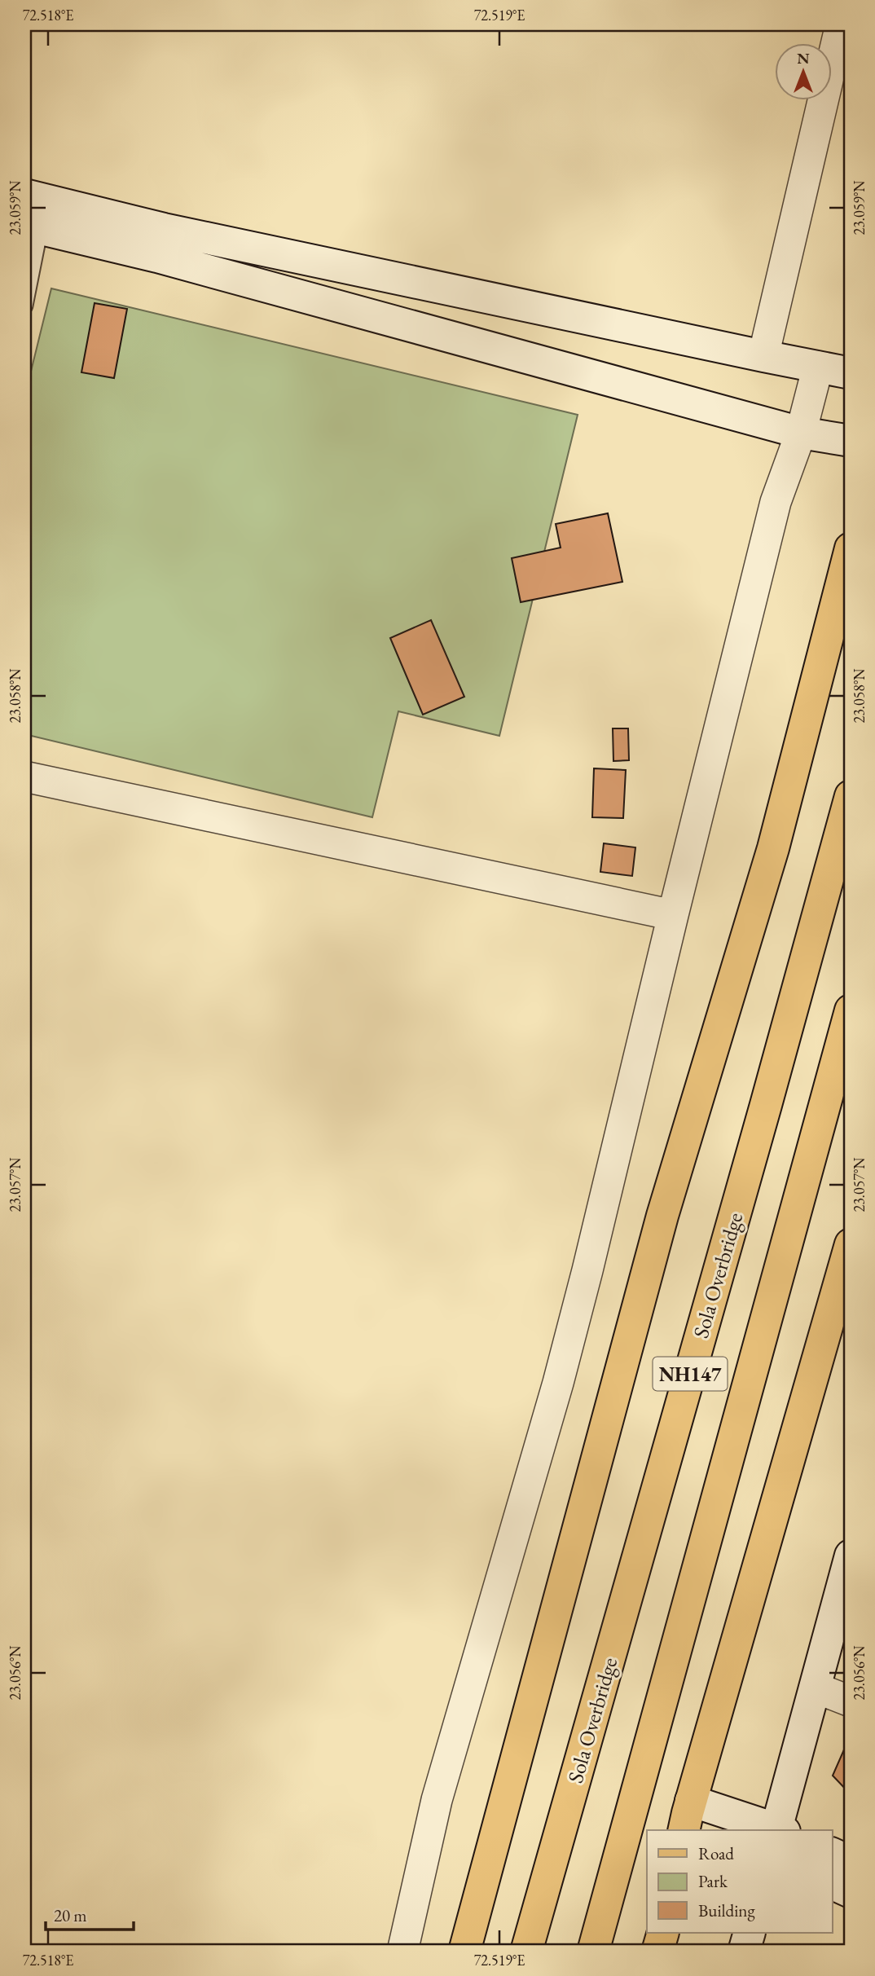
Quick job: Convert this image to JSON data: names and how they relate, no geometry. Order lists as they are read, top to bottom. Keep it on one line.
{"streets":{"main road":["Sola Overbridge","NH147"]},"legend":["Road","Park","Building"],"scale_bar":"20 m","north":"top","coordinates":["72.518°E","72.519°E","23.059°N","23.058°N","23.057°N","23.056°N"]}
